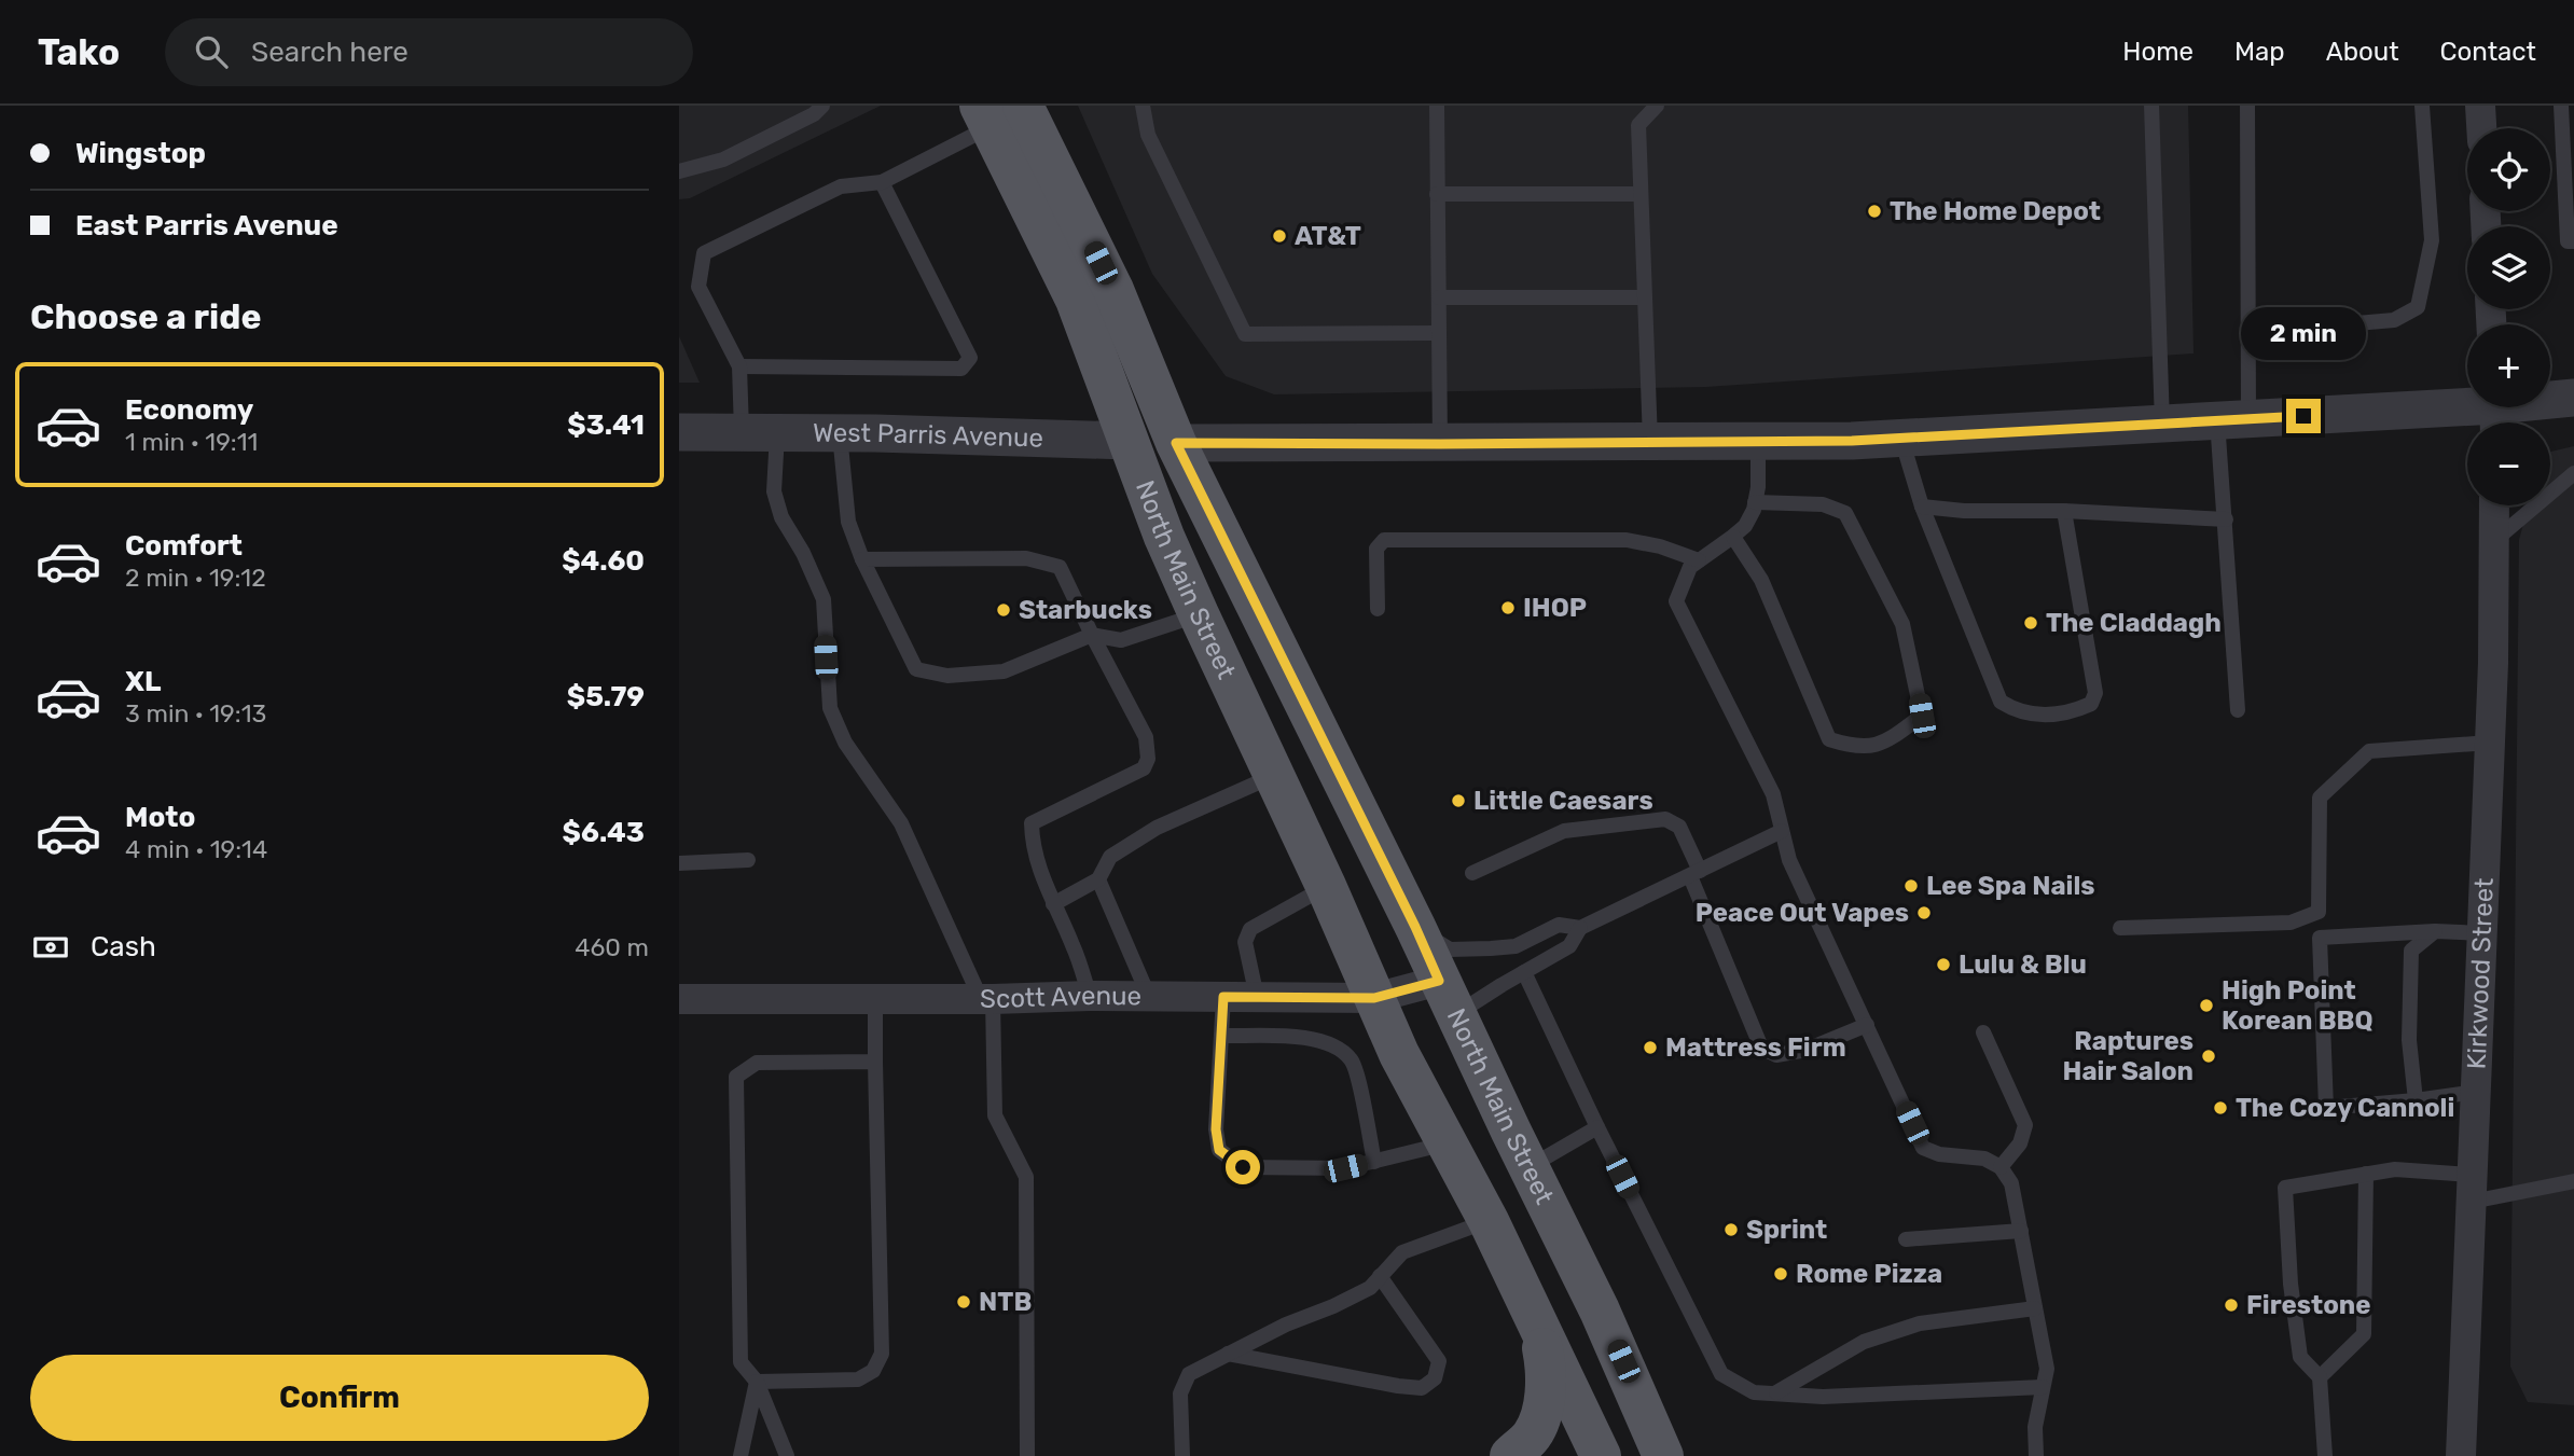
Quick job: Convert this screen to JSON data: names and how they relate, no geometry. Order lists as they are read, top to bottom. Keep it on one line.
{"streets":{"main road":["North Main Street"],"street":["West Parris Avenue","Kirkwood Street","Scott Avenue"]},"crossings":[["West Parris Avenue","North Main Street"],["North Main Street","Scott Avenue"]],"places":["The Home Depot","AT&T","IHOP","Starbucks","The Claddagh","Little Caesars","Lee Spa Nails","Peace Out Vapes","Lulu & Blu","High Point Korean BBQ","Mattress Firm","Raptures Hair Salon","The Cozy Cannoli","Sprint","Rome Pizza","NTB","Firestone"],"page":{"header":"Tako","search":"Search here","nav":["Home","Map","About","Contact"],"banner":["Wingstop","East Parris Avenue"],"map_buttons":["+","−"],"heading":"Choose a ride","bubble":"2 min","list":[{"name":"Economy","note":"1 min · 19:11","value":"$3.41"},{"name":"Comfort","note":"2 min · 19:12","value":"$4.60"},{"name":"XL","note":"3 min · 19:13","value":"$5.79"},{"name":"Moto","note":"4 min · 19:14","value":"$6.43"}],"pay":["Cash","460 m"],"buttons":"Confirm"}}
